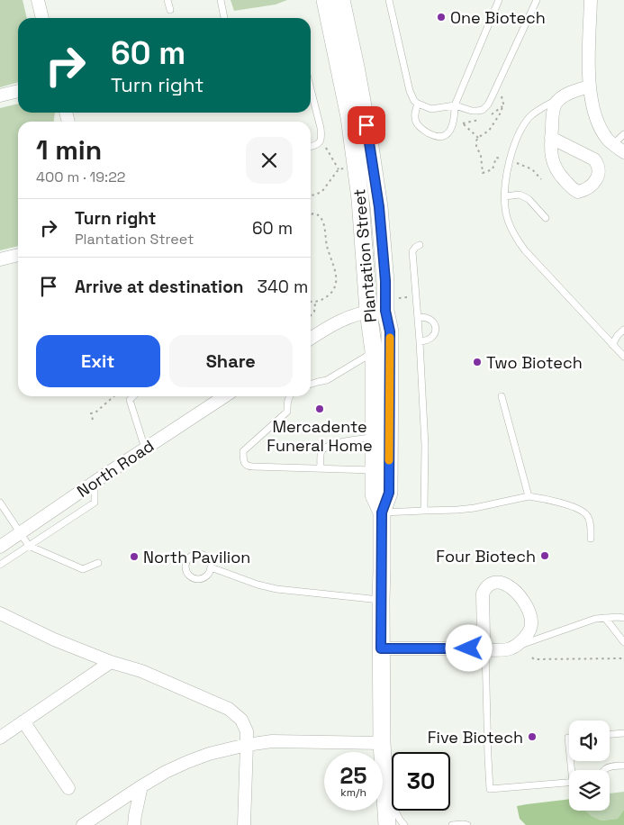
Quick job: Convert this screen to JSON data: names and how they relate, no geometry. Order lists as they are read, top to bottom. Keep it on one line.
{"streets":{"main road":["Plantation Street"],"street":["North Road"]},"places":["One Biotech","Two Biotech","Mercadente Funeral Home","Four Biotech","North Pavilion","Five Biotech"],"page":{"turn":["60 m","Turn right"],"heading":["1 min","400 m · 19:22"],"list":[{"name":"Turn right","note":"Plantation Street","value":"60 m"},{"name":"Arrive at destination","value":"340 m"}],"buttons":["Exit","Share"],"speed":"25 km/h","limit":"30"}}
